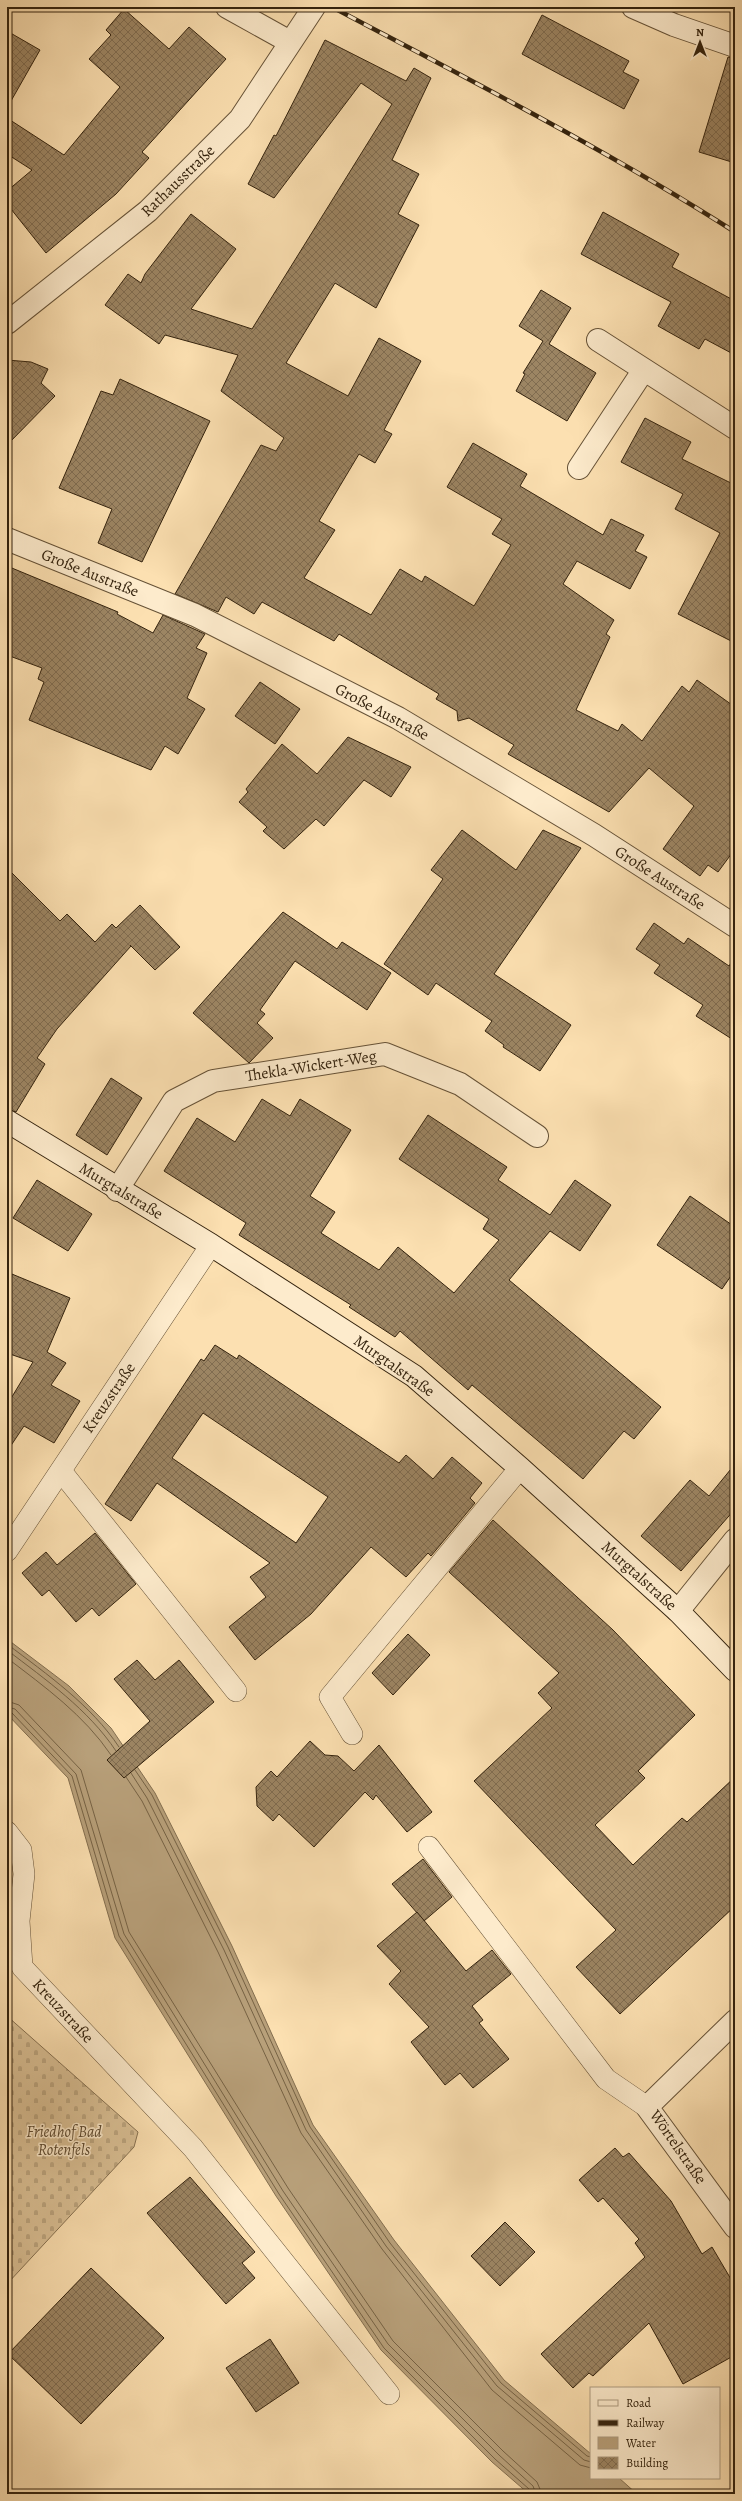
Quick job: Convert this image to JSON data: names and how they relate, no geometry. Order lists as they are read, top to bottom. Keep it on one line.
{"streets":{"street":["Rathausstraße","Große Austraße","Thekla-Wickert-Weg","Murgtalstraße","Wörtelstraße"],"lane":["Kreuzstraße"]},"crossings":[["Thekla-Wickert-Weg","Murgtalstraße"],["Murgtalstraße","Kreuzstraße"]],"parks":["Friedhof Bad Rotenfels"],"legend":["Road","Railway","Water","Building"],"north":"top"}
